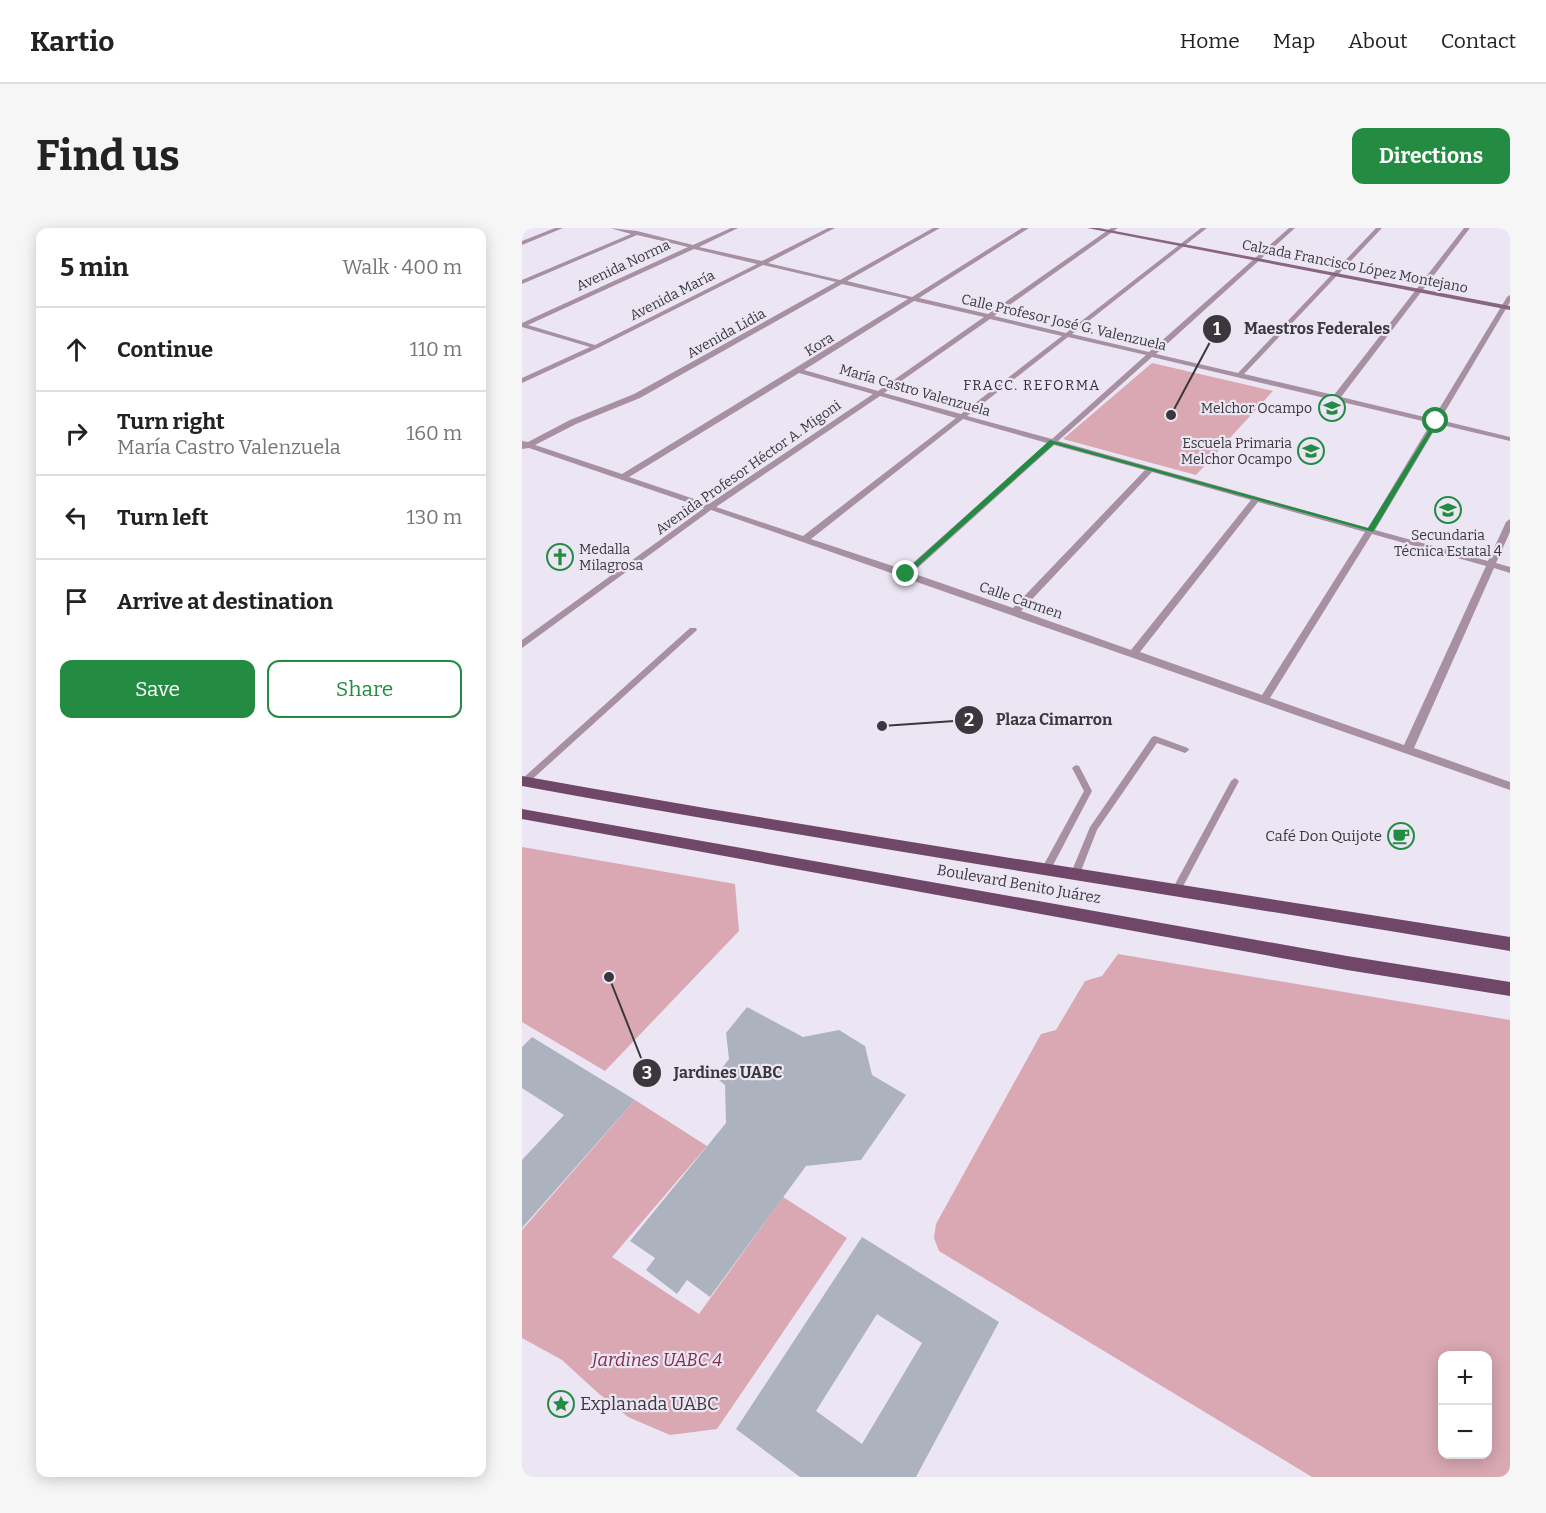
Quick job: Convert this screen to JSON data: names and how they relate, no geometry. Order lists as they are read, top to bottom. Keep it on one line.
{"streets":{"main road":["Calzada Francisco López Montejano","Boulevard Benito Juárez"],"street":["Avenida Norma","Avenida María","Calle Profesor José G. Valenzuela","Avenida Lidia","Kora","María Castro Valenzuela","Avenida Profesor Héctor A. Migoni","Calle Carmen"]},"crossings":[["Avenida Norma","Calle Profesor José G. Valenzuela"],["Calzada Francisco López Montejano","Avenida Profesor Héctor A. Migoni"],["Avenida María","Calle Profesor José G. Valenzuela"],["Calle Profesor José G. Valenzuela","Avenida Lidia"],["Calle Profesor José G. Valenzuela","Kora"],["Calle Profesor José G. Valenzuela","Avenida Profesor Héctor A. Migoni"],["Avenida Lidia","Calle Carmen"],["Kora","María Castro Valenzuela"],["Kora","Calle Carmen"],["María Castro Valenzuela","Avenida Profesor Héctor A. Migoni"],["Avenida Profesor Héctor A. Migoni","Calle Carmen"]],"districts":["FRACC. REFORMA"],"parks":["Jardines UABC 4"],"places":{"school or university":["Melchor Ocampo","Escuela Primaria Melchor Ocampo","Secundaria Técnica Estatal 4"],"other":["Maestros Federales","Plaza Cimarron","Jardines UABC"],"church":["Medalla Milagrosa"],"cafe":["Café Don Quijote"],"place":["Explanada UABC"]},"page":{"header":"Kartio","nav":["Home","Map","About","Contact"],"buttons":["Directions",["Save","Share"]],"title":"Find us","heading":["5 min","Walk · 400 m"],"list":[["Continue","110 m"],["Turn right","María Castro Valenzuela","160 m"],["Turn left","130 m"],"Arrive at destination"],"map_buttons":["+","−"]}}
